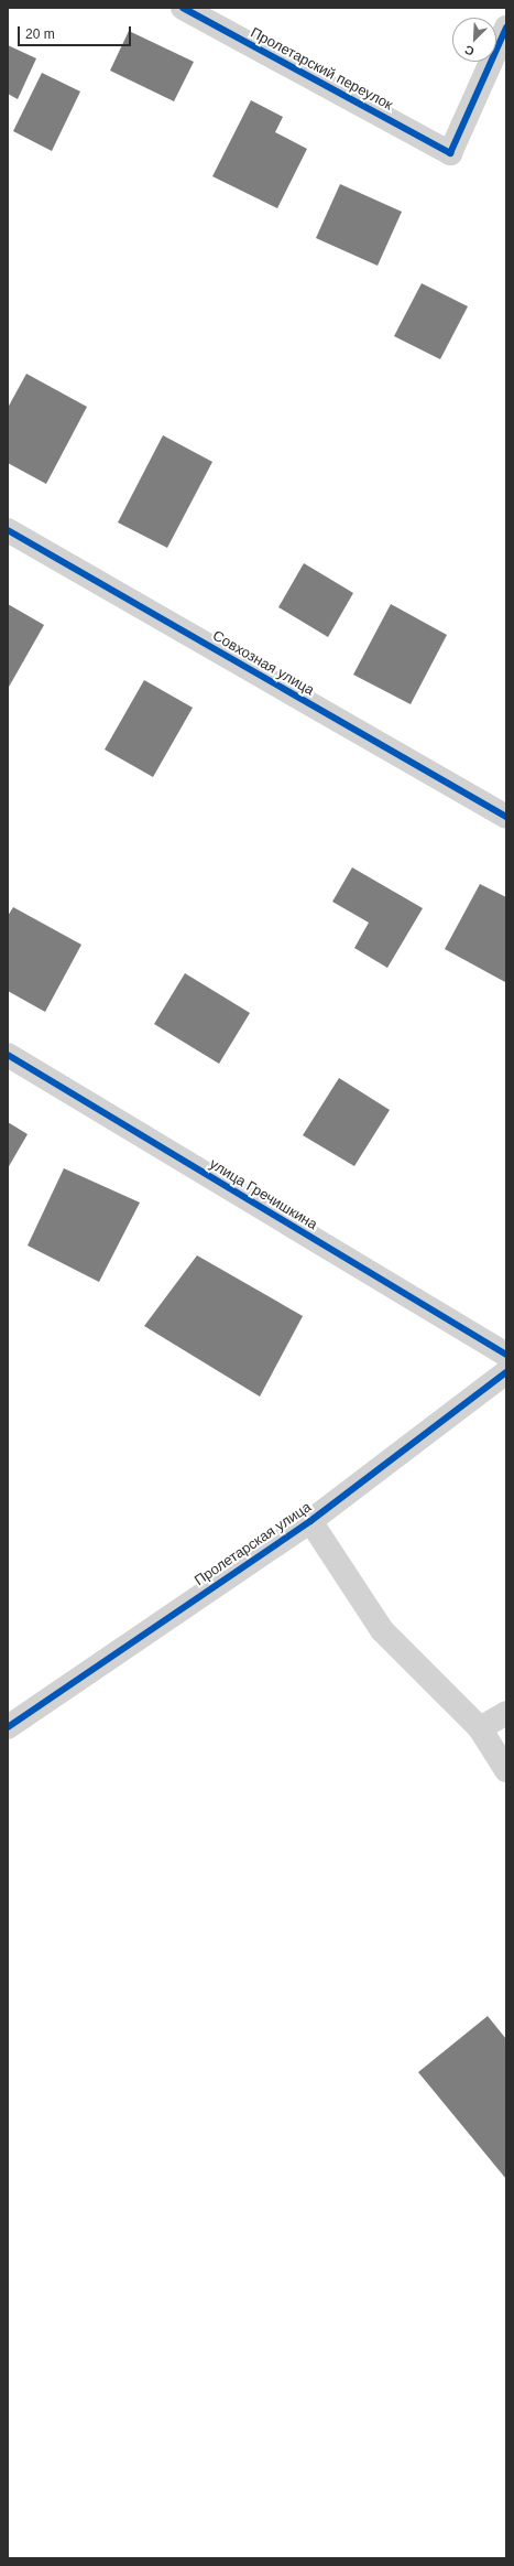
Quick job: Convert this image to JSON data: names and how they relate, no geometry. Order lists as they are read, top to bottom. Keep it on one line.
{"streets":{"street":["Пролетарский переулок","Совхозная улица","улица Гречишкина","Пролетарская улица"]},"scale_bar":"20 m","north":"bottom left"}
